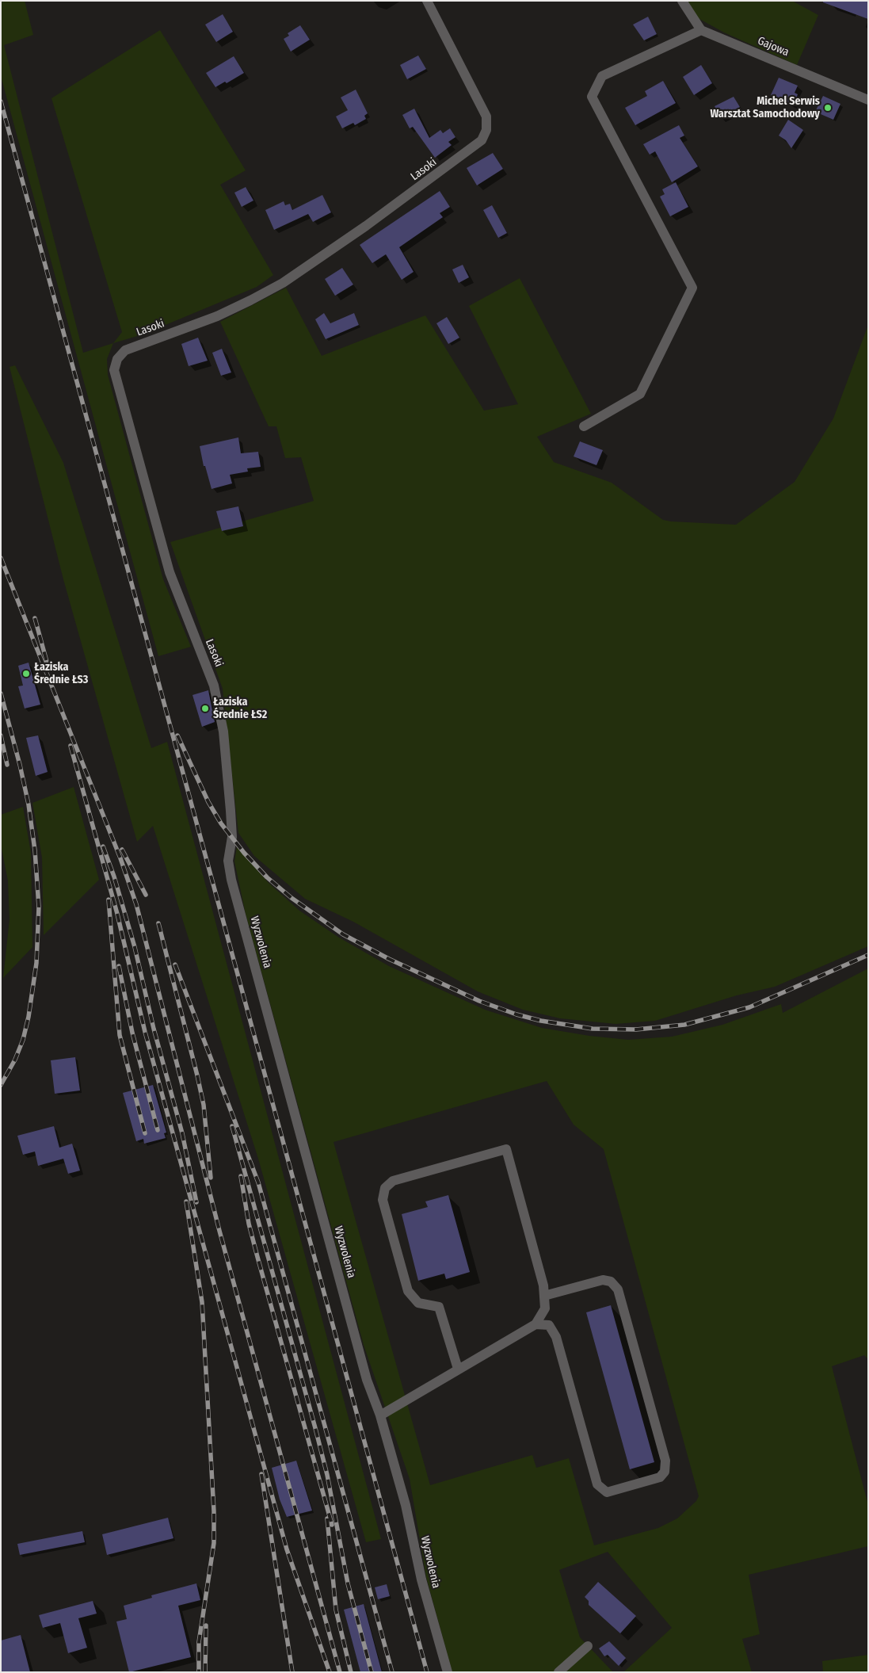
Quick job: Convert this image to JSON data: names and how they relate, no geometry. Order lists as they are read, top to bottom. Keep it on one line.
{"streets":{"street":["Gajowa","Lasoki","Wyzwolenia"]},"crossings":[["Lasoki","Wyzwolenia"]],"places":["Michel Serwis Warsztat Samochodowy","Łaziska Średnie ŁS3","Łaziska Średnie ŁS2"]}
